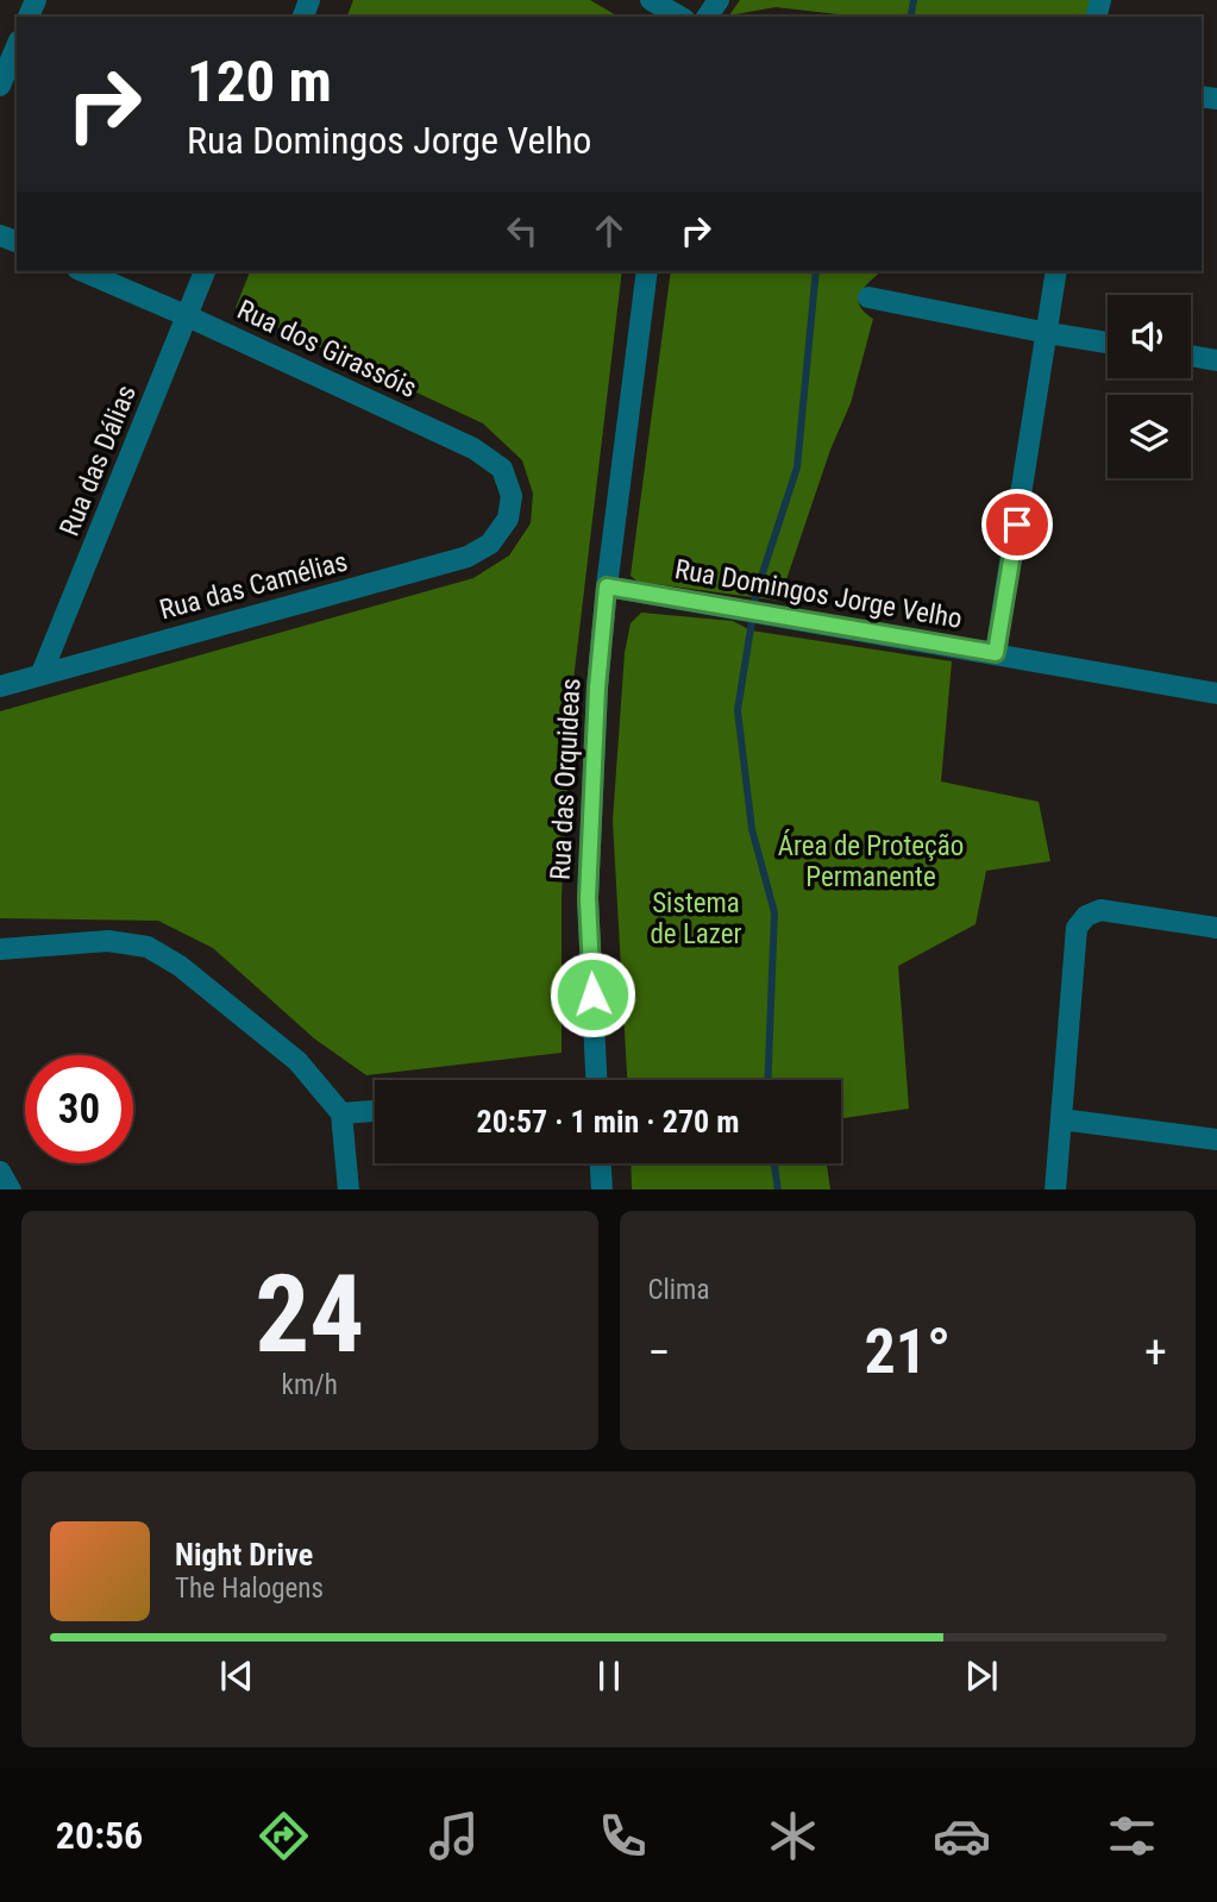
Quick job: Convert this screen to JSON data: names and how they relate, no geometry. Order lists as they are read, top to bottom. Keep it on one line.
{"streets":{"street":["Rua dos Girassóis","Rua das Dálias","Rua das Camélias","Rua Domingos Jorge Velho","Rua das Orquideas"]},"crossings":[["Rua dos Girassóis","Rua das Dálias"],["Rua dos Girassóis","Rua das Camélias"],["Rua das Dálias","Rua das Camélias"],["Rua Domingos Jorge Velho","Rua das Orquideas"]],"parks":["Área de Proteção Permanente","Sistema de Lazer"],"page":{"turn":["120 m","Rua Domingos Jorge Velho"],"limit":"30","trip":"20:57 · 1 min · 270 m","tile":[["24","km/h"],"Clima"],"heat":["−","21°","+"],"song":["Night Drive","The Halogens"],"tabs":"20:56"}}
